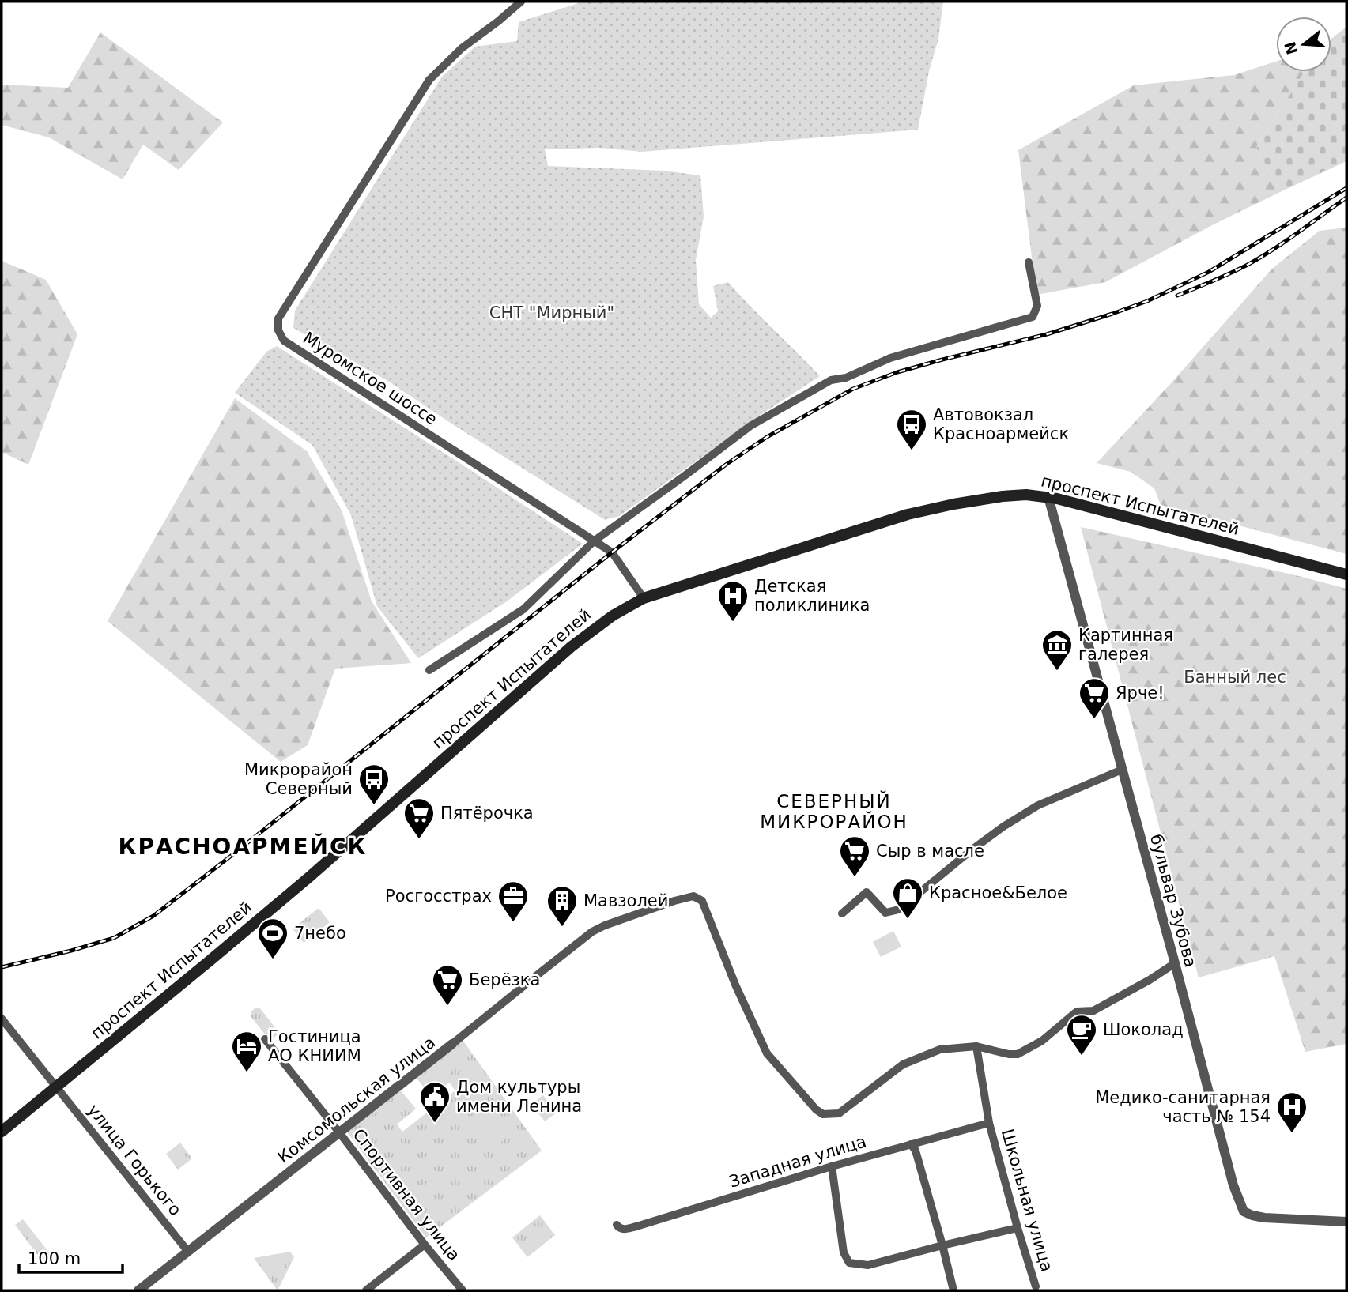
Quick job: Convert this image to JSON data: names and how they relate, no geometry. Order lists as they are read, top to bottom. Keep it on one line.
{"streets":{"main road":["проспект Испытателей"],"street":["Муромское шоссе","бульвар Зубова","Комсомольская улица","улица Горького","Западная улица","Спортивная улица","Школьная улица"]},"crossings":[["Муромское шоссе","проспект Испытателей"],["проспект Испытателей","бульвар Зубова"],["проспект Испытателей","улица Горького"],["Комсомольская улица","улица Горького"],["Комсомольская улица","Спортивная улица"],["Комсомольская улица","Школьная улица"],["Западная улица","Школьная улица"]],"districts":["СЕВЕРНЫЙ МИКРОРАЙОН","КРАСНОАРМЕЙСК"],"parks":["СНТ \"Мирный\"","Банный лес"],"places":{"bus stop":["Автовокзал Красноармейск","Микрорайон Северный"],"hospital":["Детская поликлиника","Медико-санитарная часть № 154"],"museum":["Картинная галерея"],"supermarket":["Ярче!","Пятёрочка","Сыр в масле","Берёзка"],"shop":["Красное&Белое"],"office":["Росгосстрах"],"building":["Мавзолей"],"sports":["7небо"],"cafe":["Шоколад"],"hotel":["Гостиница АО КНИИМ"],"public building":["Дом культуры имени Ленина"]},"scale_bar":"100 m","north":"left"}
